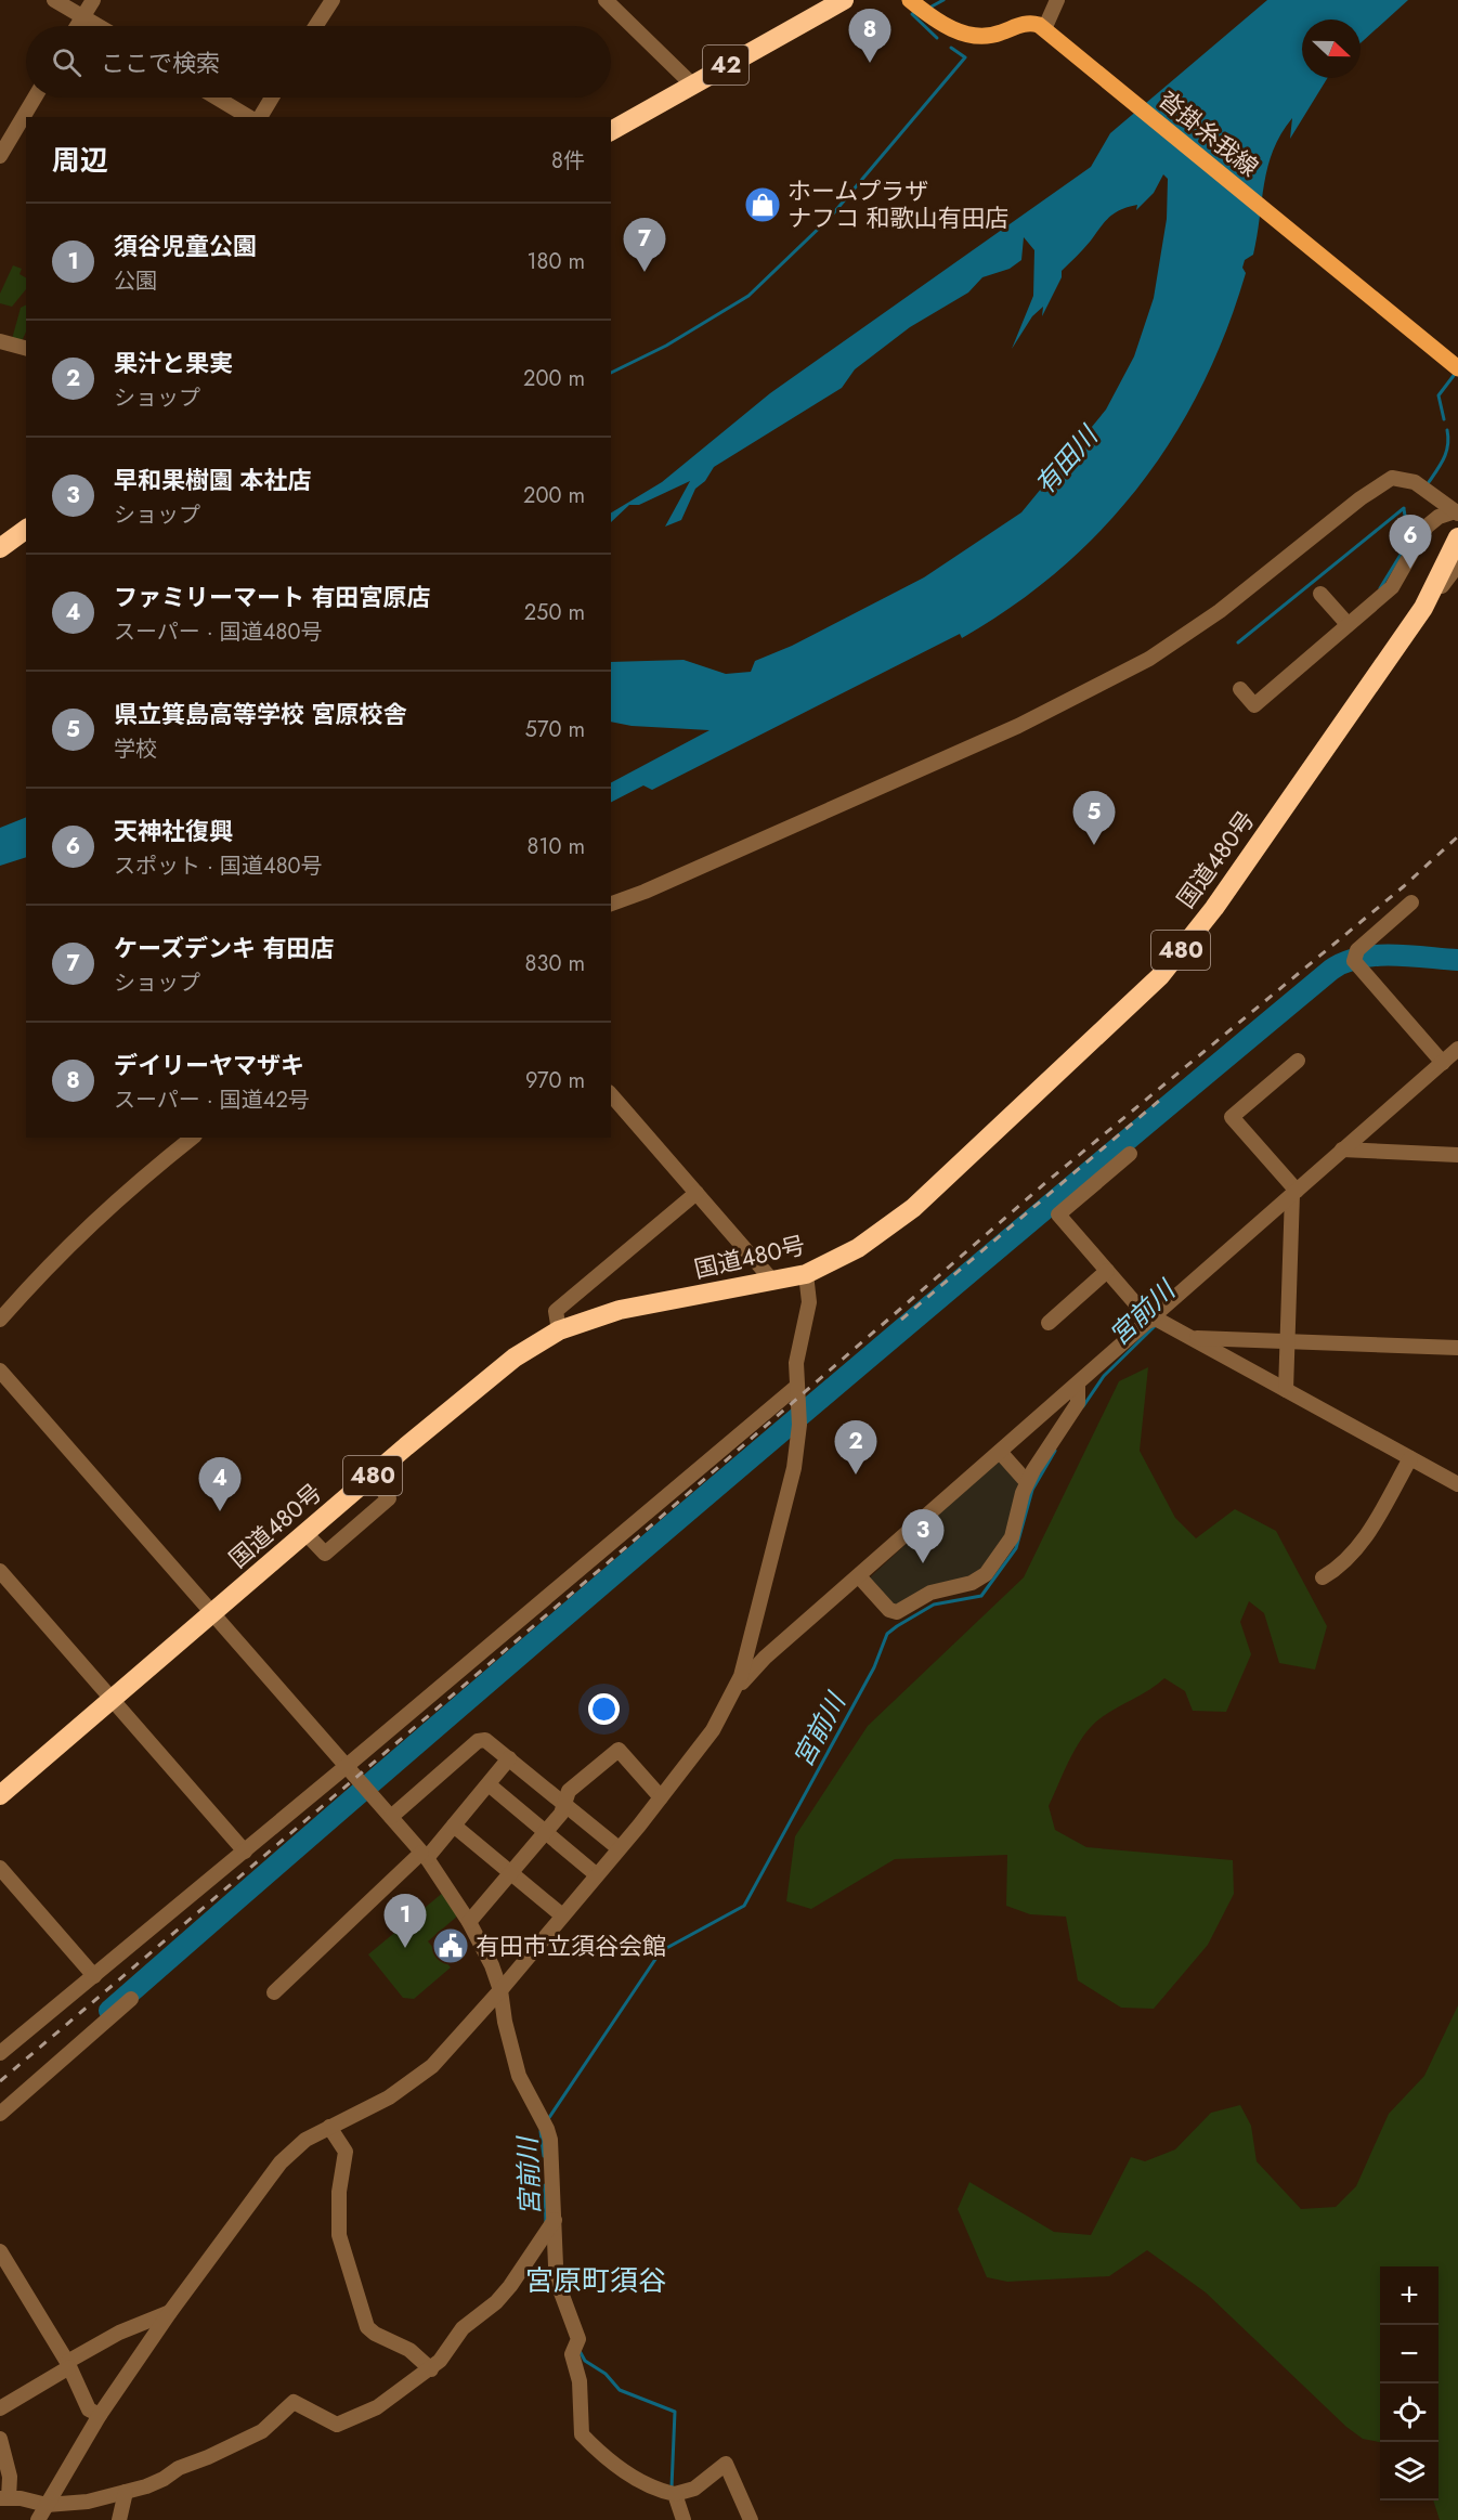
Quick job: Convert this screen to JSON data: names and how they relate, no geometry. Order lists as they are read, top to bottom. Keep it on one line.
{"streets":{"highway":["42","国道480号","480"],"main road":["沓掛糸我線"]},"districts":["宮原町須谷"],"water":["有田川","宮前川"],"places":{"shop":["ホームプラザ ナフコ 和歌山有田店"],"public building":["有田市立須谷会館"]},"north":"right","page":{"pins":["8","7","6","5","2","4","3","1"],"search":"ここで検索","heading":["周辺","8件"],"list":[{"mark":"1","name":"須谷児童公園","note":"公園","value":"180 m"},{"mark":"2","name":"果汁と果実","note":"ショップ","value":"200 m"},{"mark":"3","name":"早和果樹園 本社店","note":"ショップ","value":"200 m"},{"mark":"4","name":"ファミリーマート 有田宮原店","note":"スーパー · 国道480号","value":"250 m"},{"mark":"5","name":"県立箕島高等学校 宮原校舎","note":"学校","value":"570 m"},{"mark":"6","name":"天神社復興","note":"スポット · 国道480号","value":"810 m"},{"mark":"7","name":"ケーズデンキ 有田店","note":"ショップ","value":"830 m"},{"mark":"8","name":"デイリーヤマザキ","note":"スーパー · 国道42号","value":"970 m"}],"map_buttons":["+","−"]}}
